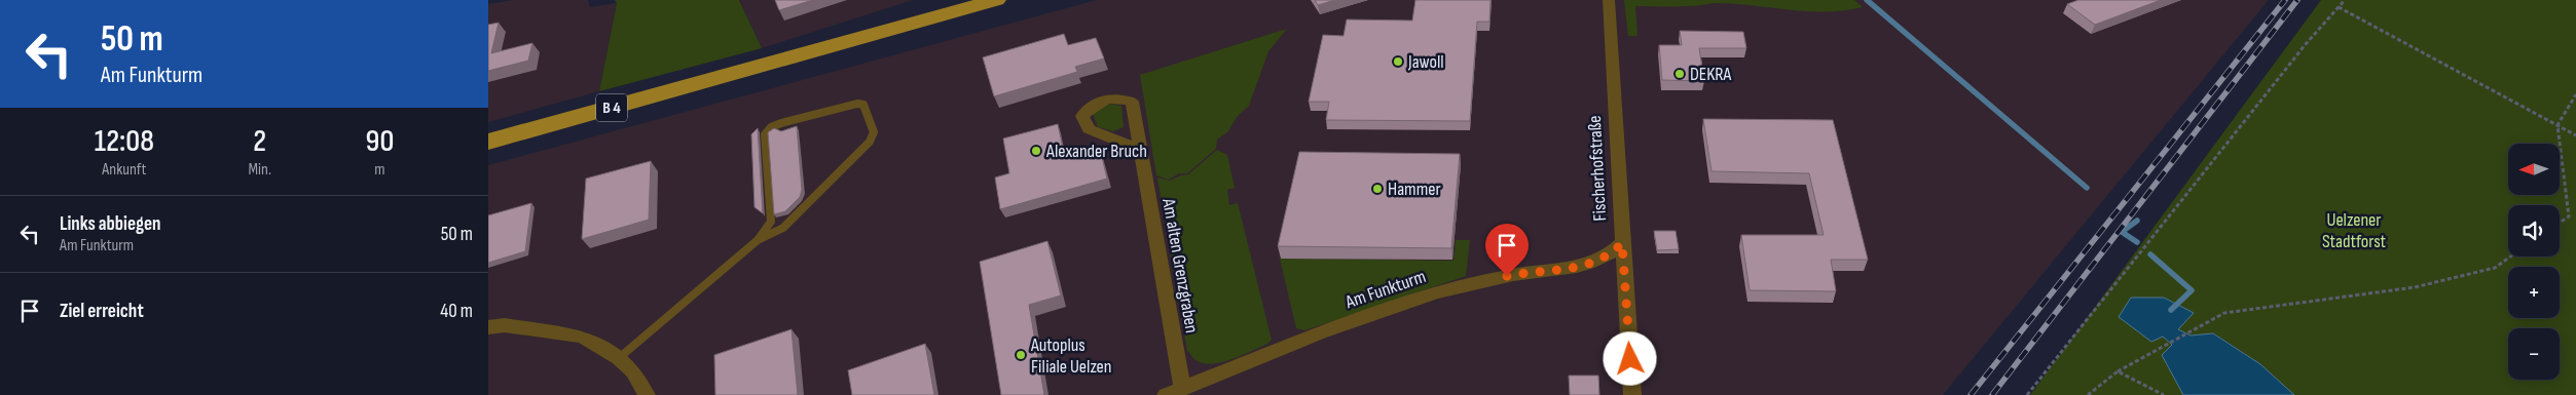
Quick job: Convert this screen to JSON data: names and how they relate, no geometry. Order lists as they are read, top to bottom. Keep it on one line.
{"streets":{"main road":["B 4"],"street":["Fischerhofstraße","Am alten Grenzgraben","Am Funkturm"]},"crossings":[["Fischerhofstraße","Am Funkturm"],["Am alten Grenzgraben","Am Funkturm"]],"parks":["Uelzener Stadtforst"],"places":["Jawoll","DEKRA","Alexander Bruch","Hammer","Autoplus Filiale Uelzen"],"north":"left","page":{"turn":["50 m","Am Funkturm"],"eta":["12:08","Ankunft","2","Min.","90","m"],"map_buttons":["+","−"],"list":[{"name":"Links abbiegen","note":"Am Funkturm","value":"50 m"},{"name":"Ziel erreicht","value":"40 m"}]}}
